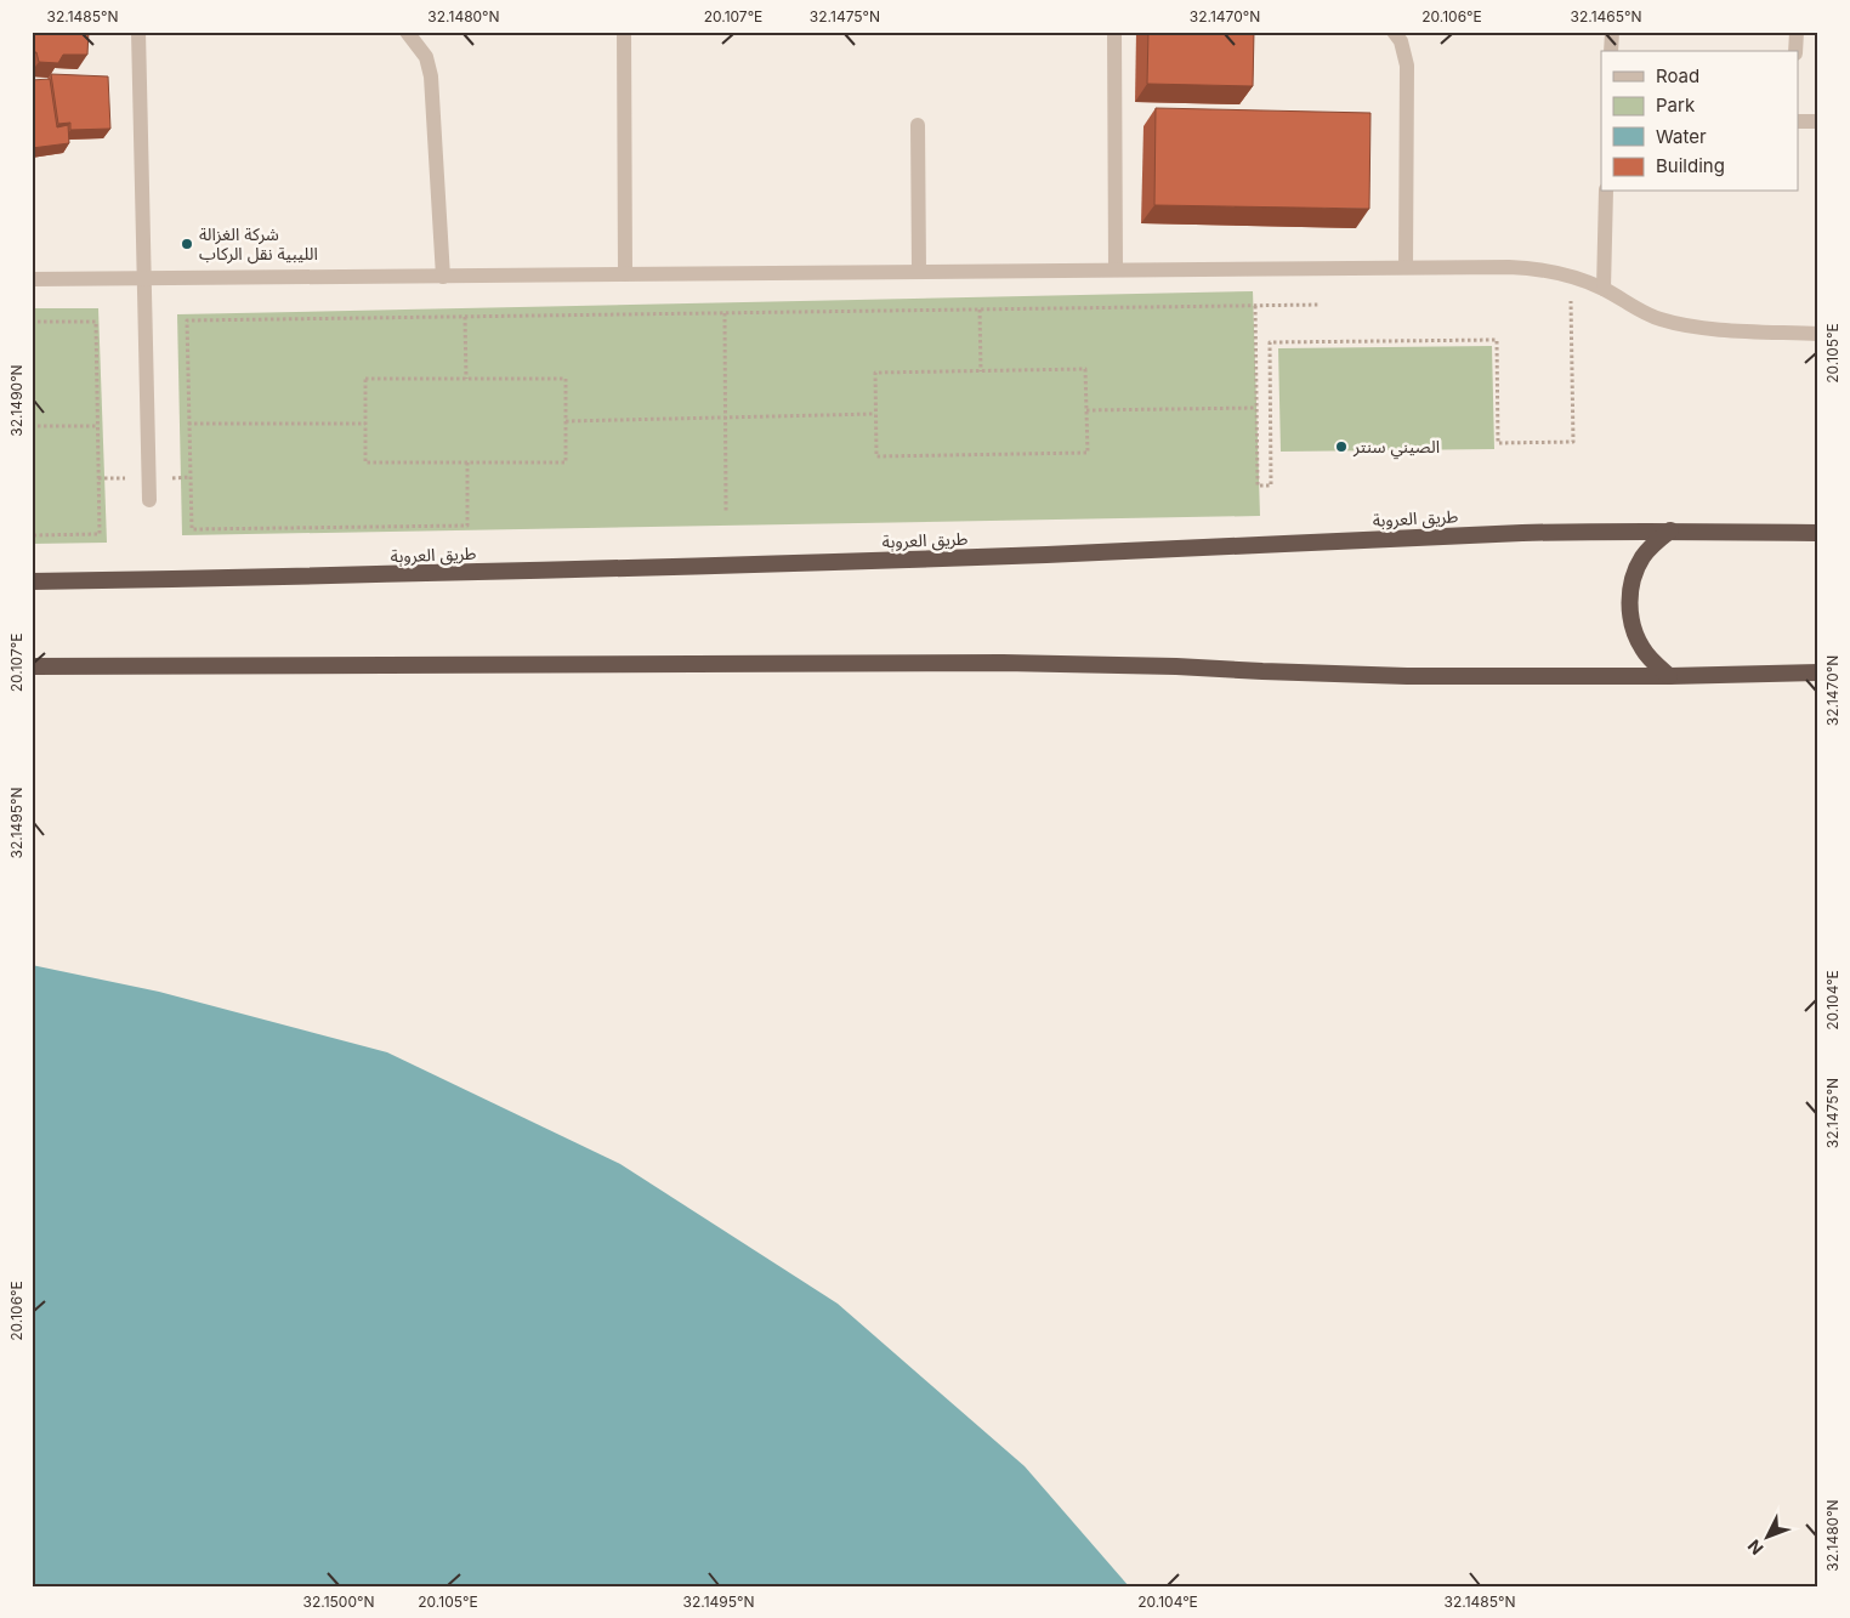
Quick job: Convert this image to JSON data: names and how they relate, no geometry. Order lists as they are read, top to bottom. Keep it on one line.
{"streets":{"highway":["طريق العروبة"]},"places":["شركة الغزالة الليبية نقل الركاب","الصيني سنتر"],"legend":["Road","Park","Water","Building"],"north":"bottom left","coordinates":["32.1485°N","32.1480°N","20.107°E","32.1475°N","32.1470°N","20.106°E","32.1465°N","20.105°E","32.1490°N","32.1495°N","20.104°E","32.1500°N"]}
